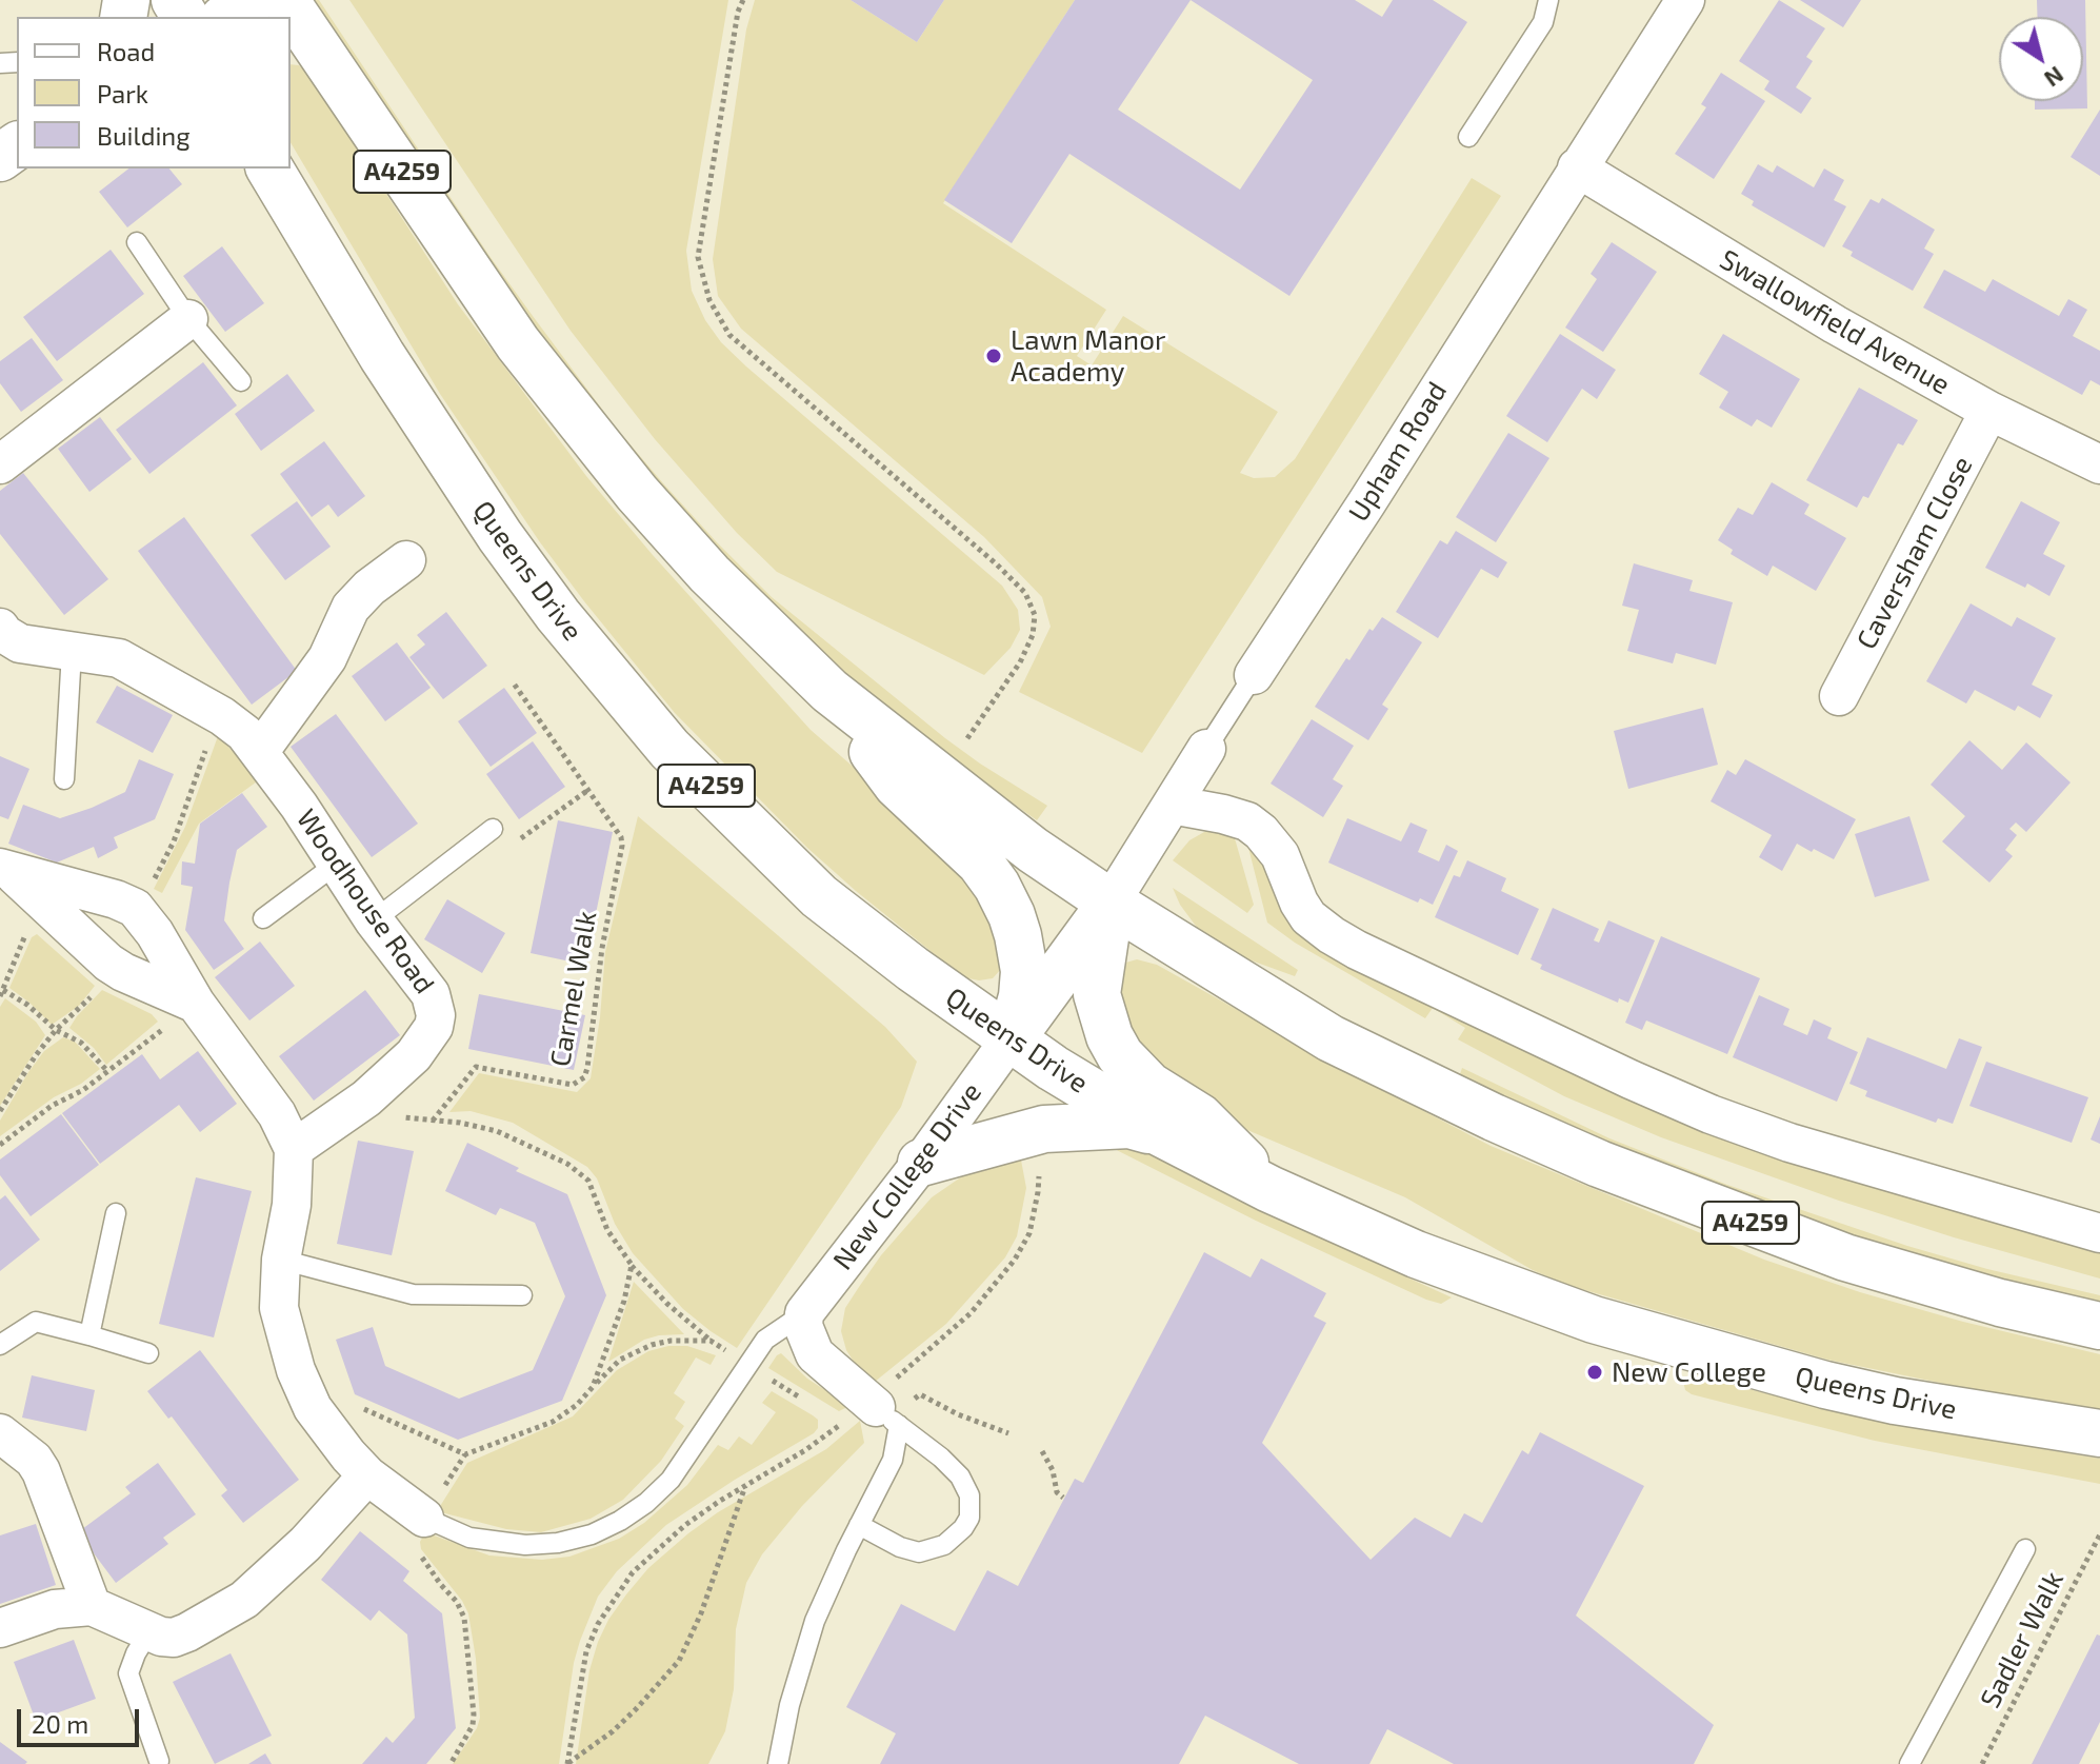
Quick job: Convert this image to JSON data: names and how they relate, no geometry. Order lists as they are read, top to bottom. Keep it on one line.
{"streets":{"main road":["A4259","Queens Drive"],"street":["Swallowfield Avenue","Upham Road","Caversham Close","Woodhouse Road","New College Drive"],"path":["Carmel Walk","Sadler Walk"]},"crossings":[["A4259","Upham Road"],["Swallowfield Avenue","Upham Road"],["Swallowfield Avenue","Caversham Close"],["Queens Drive","New College Drive"],["Woodhouse Road","New College Drive"]],"places":["Lawn Manor Academy","New College"],"legend":["Road","Park","Building"],"scale_bar":"20 m","north":"bottom right"}
